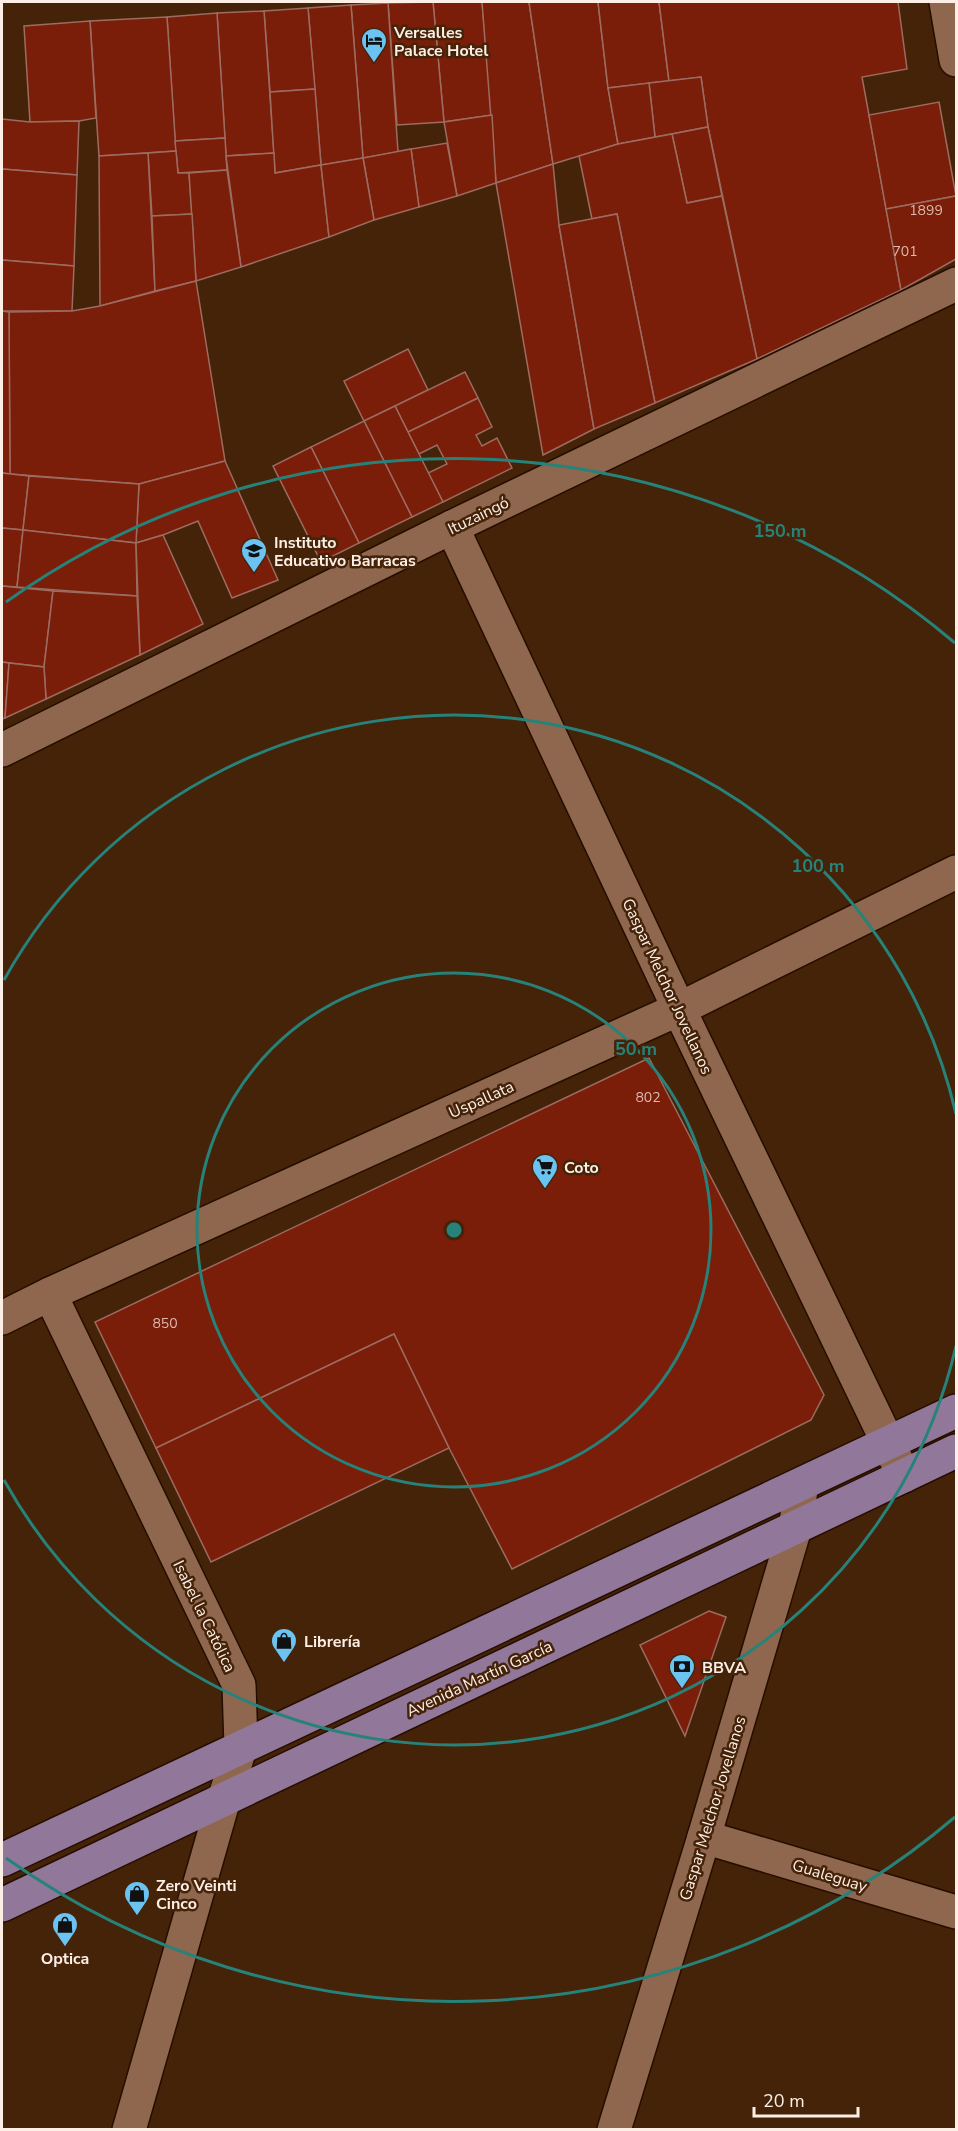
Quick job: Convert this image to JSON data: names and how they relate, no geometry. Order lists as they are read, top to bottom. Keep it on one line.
{"streets":{"main road":["Avenida Martín García"],"street":["Ituzaingó","Gaspar Melchor Jovellanos","Uspallata","Isabel la Católica","Gualeguay"]},"crossings":[["Ituzaingó","Gaspar Melchor Jovellanos"],["Gaspar Melchor Jovellanos","Uspallata"],["Gaspar Melchor Jovellanos","Avenida Martín García"],["Gaspar Melchor Jovellanos","Gualeguay"],["Uspallata","Isabel la Católica"],["Isabel la Católica","Avenida Martín García"]],"places":{"hotel":["Versalles Palace Hotel"],"school or university":["Instituto Educativo Barracas"],"supermarket":["Coto"],"shop":["Librería","Zero Veinti Cinco","Optica"],"bank":["BBVA"]},"house_numbers":["1899","701","802","850"],"scale_bar":"20 m","rings":["150 m","100 m","50 m"]}
